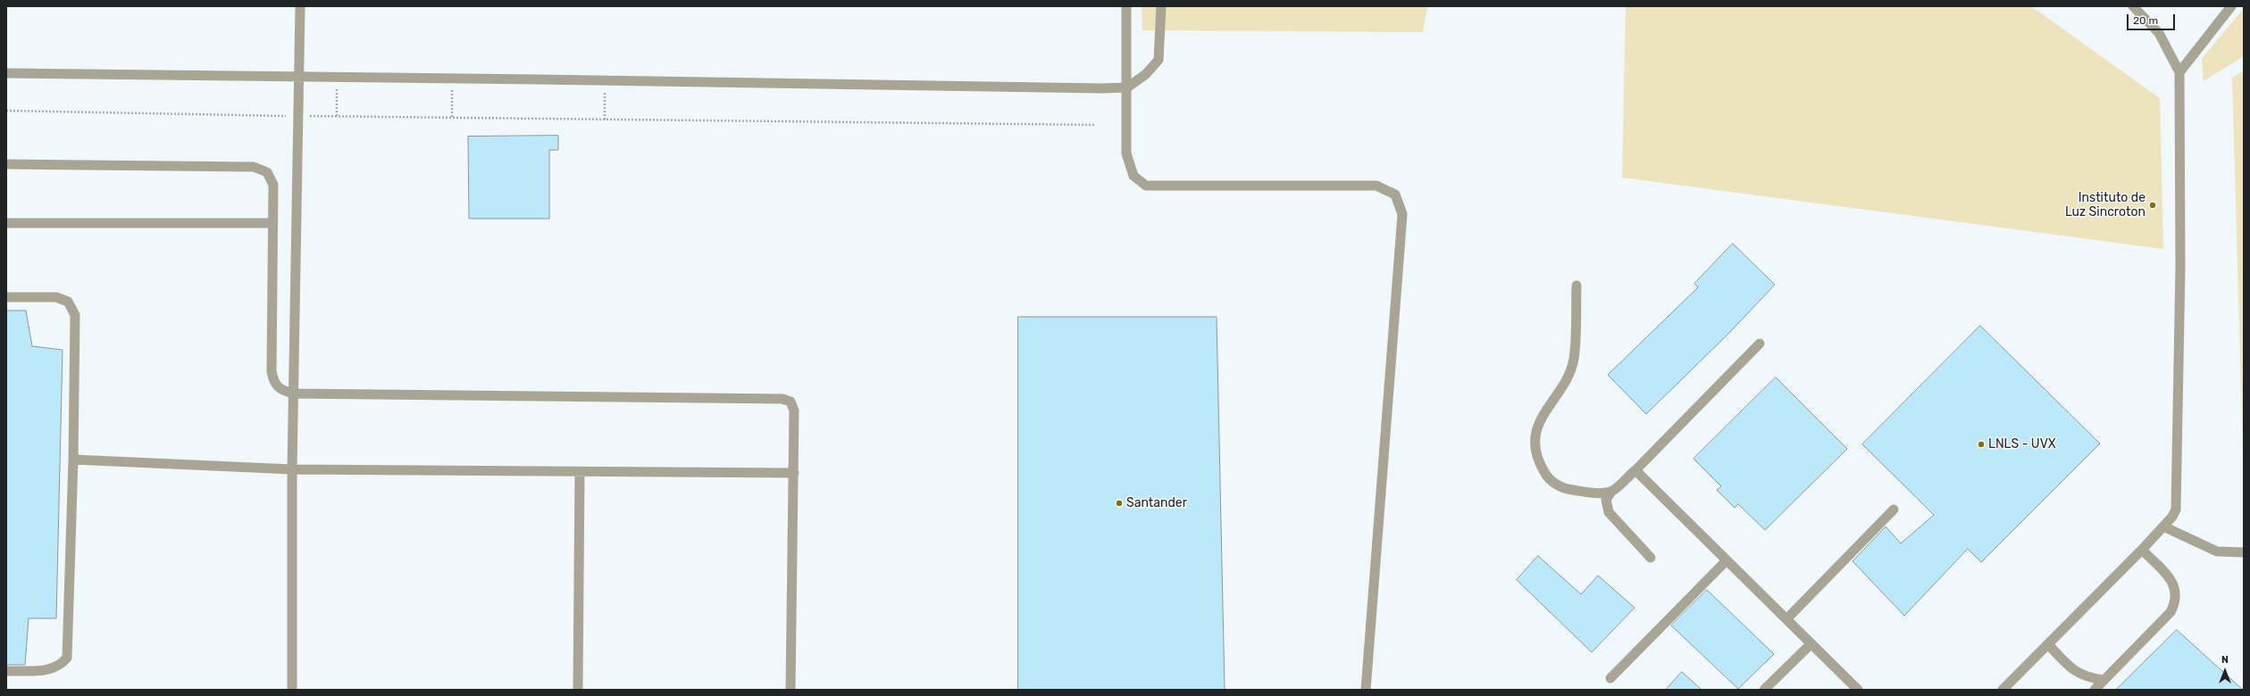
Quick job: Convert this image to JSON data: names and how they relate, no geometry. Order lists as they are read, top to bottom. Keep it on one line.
{"places":["Instituto de Luz Sincroton","LNLS - UVX","Santander"],"scale_bar":"20 m","north":"top"}
